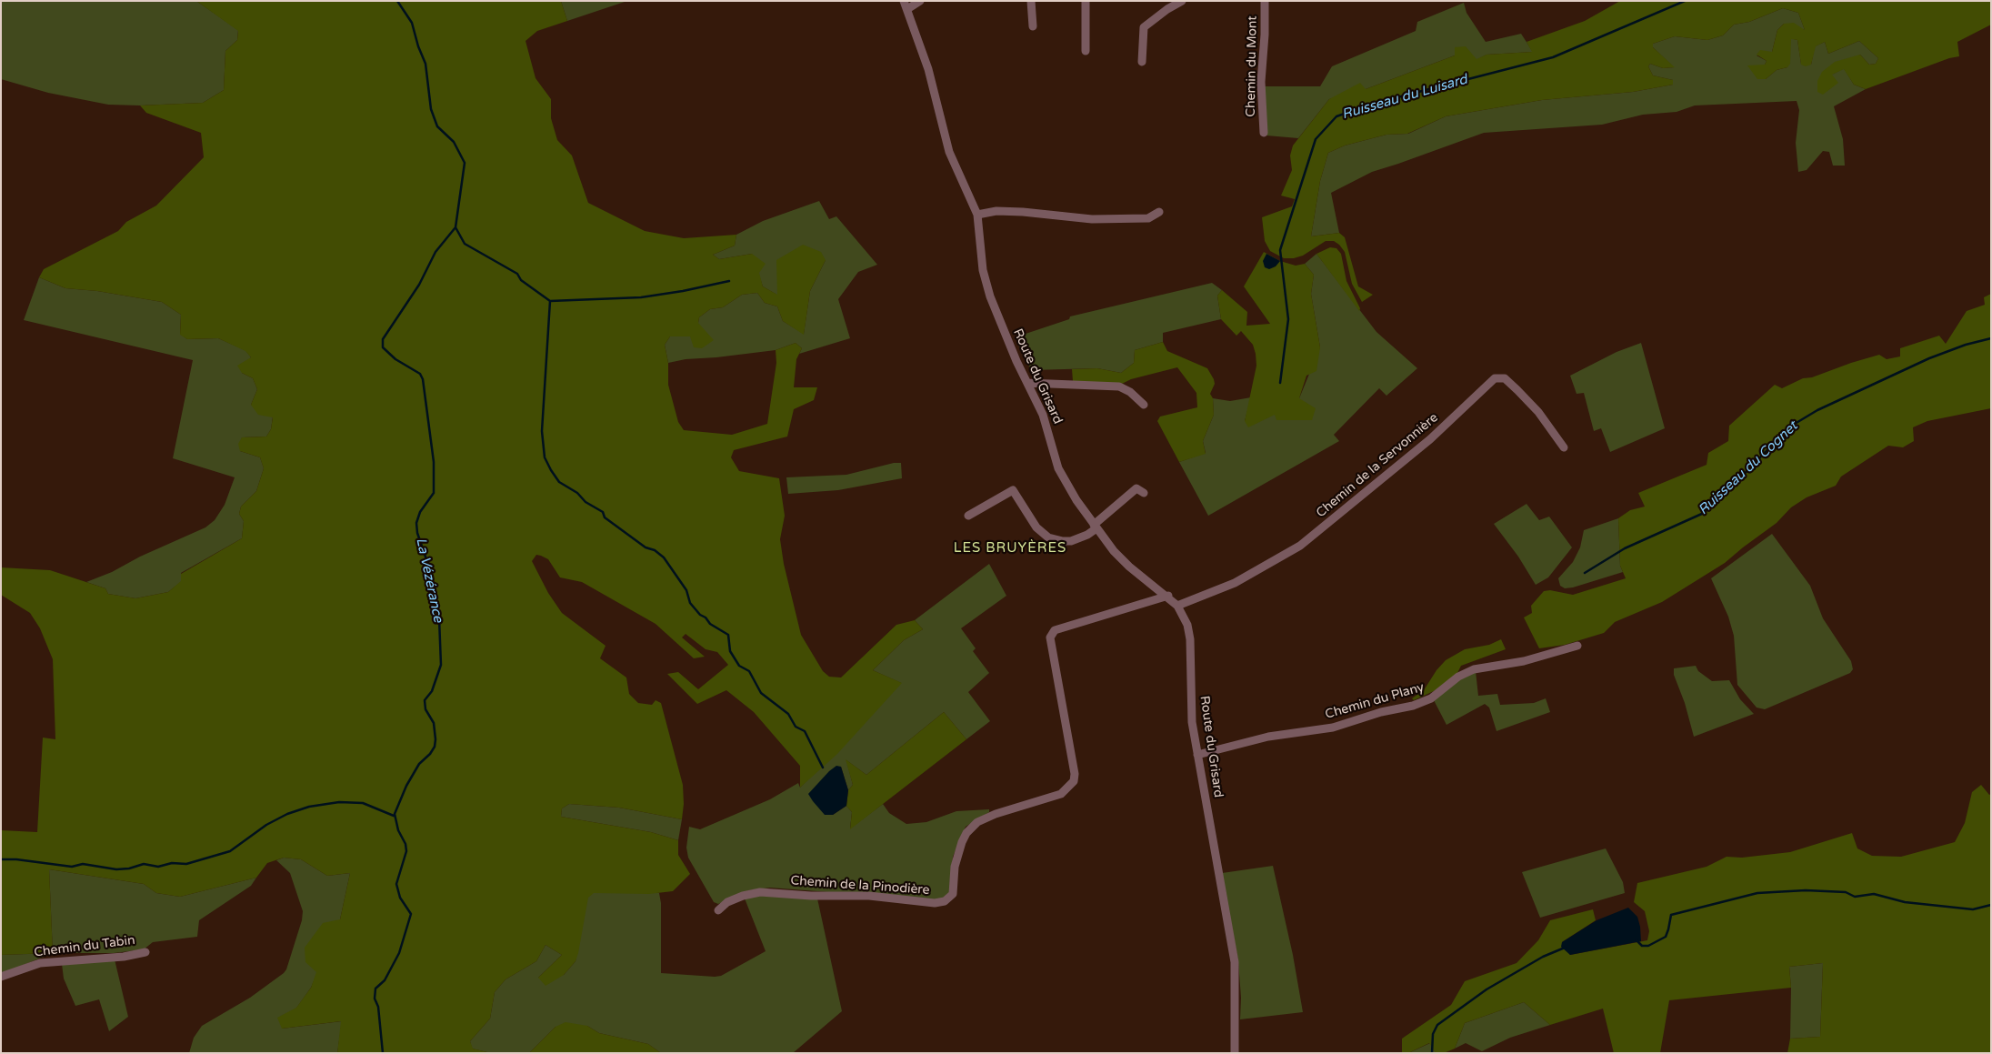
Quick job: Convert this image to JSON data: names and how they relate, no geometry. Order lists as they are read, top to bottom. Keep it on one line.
{"streets":{"street":["Chemin du Mont","Route du Grisard","Chemin de la Servonnière","Chemin du Plany","Chemin de la Pinodière","Chemin du Tabin"]},"crossings":[["Route du Grisard","Chemin de la Servonnière"],["Route du Grisard","Chemin du Plany"],["Route du Grisard","Chemin de la Pinodière"]],"districts":["LES BRUYÈRES"],"water":["Ruisseau du Luisard","Ruisseau du Cognet","La Vézérance"]}
